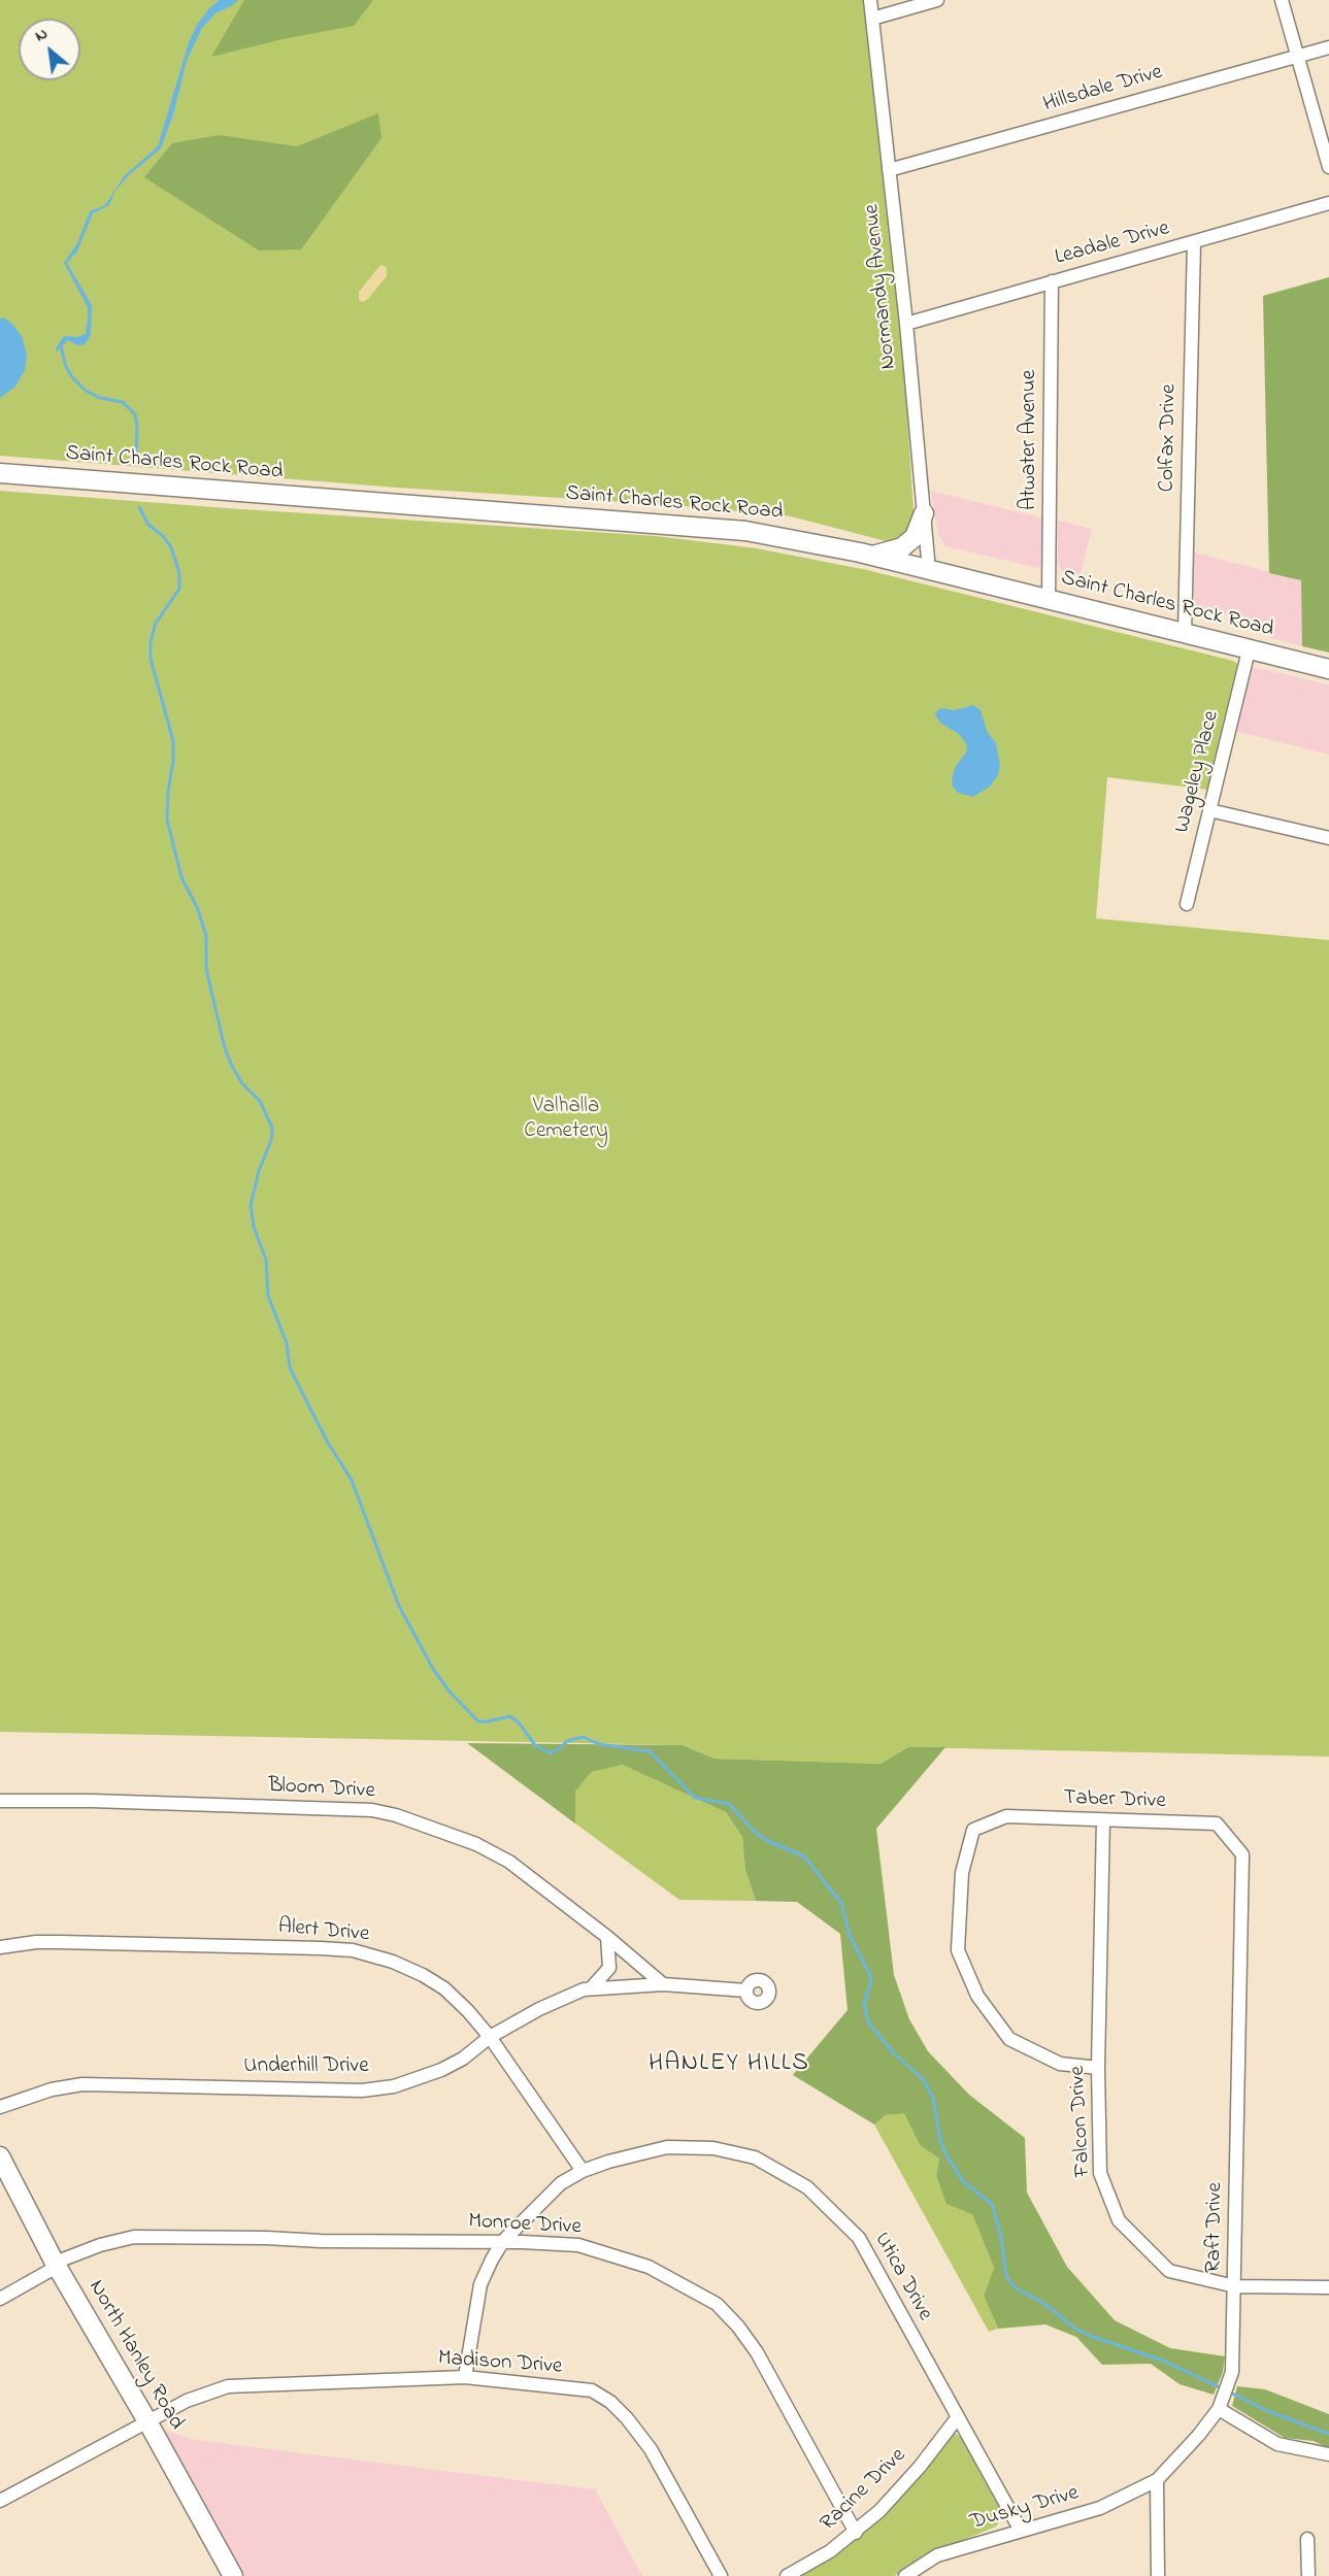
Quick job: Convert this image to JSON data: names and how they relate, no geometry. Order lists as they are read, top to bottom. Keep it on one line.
{"streets":{"main road":["Saint Charles Rock Road","North Hanley Road"],"street":["Hillsdale Drive","Leadale Drive","Normandy Avenue","Colfax Drive","Atwater Avenue","Wageley Place","Bloom Drive","Taber Drive","Alert Drive","Underhill Drive","Falcon Drive","Monroe Drive","Raft Drive","Utica Drive","Madison Drive","Racine Drive","Dusky Drive"]},"crossings":[["Hillsdale Drive","Normandy Avenue"],["Leadale Drive","Normandy Avenue"],["Leadale Drive","Colfax Drive"],["Leadale Drive","Atwater Avenue"],["Normandy Avenue","Saint Charles Rock Road"],["Colfax Drive","Saint Charles Rock Road"],["Atwater Avenue","Saint Charles Rock Road"],["Saint Charles Rock Road","Wageley Place"],["Bloom Drive","Underhill Drive"],["Taber Drive","Falcon Drive"],["Taber Drive","Raft Drive"],["Alert Drive","Underhill Drive"],["Alert Drive","Utica Drive"],["Falcon Drive","Raft Drive"],["Monroe Drive","Utica Drive"],["Monroe Drive","North Hanley Road"],["Monroe Drive","Racine Drive"],["Raft Drive","Dusky Drive"],["Utica Drive","Madison Drive"],["Utica Drive","Racine Drive"],["Utica Drive","Dusky Drive"],["North Hanley Road","Madison Drive"]],"districts":["HANLEY HILLS"],"parks":["Valhalla Cemetery"],"north":"top left"}
